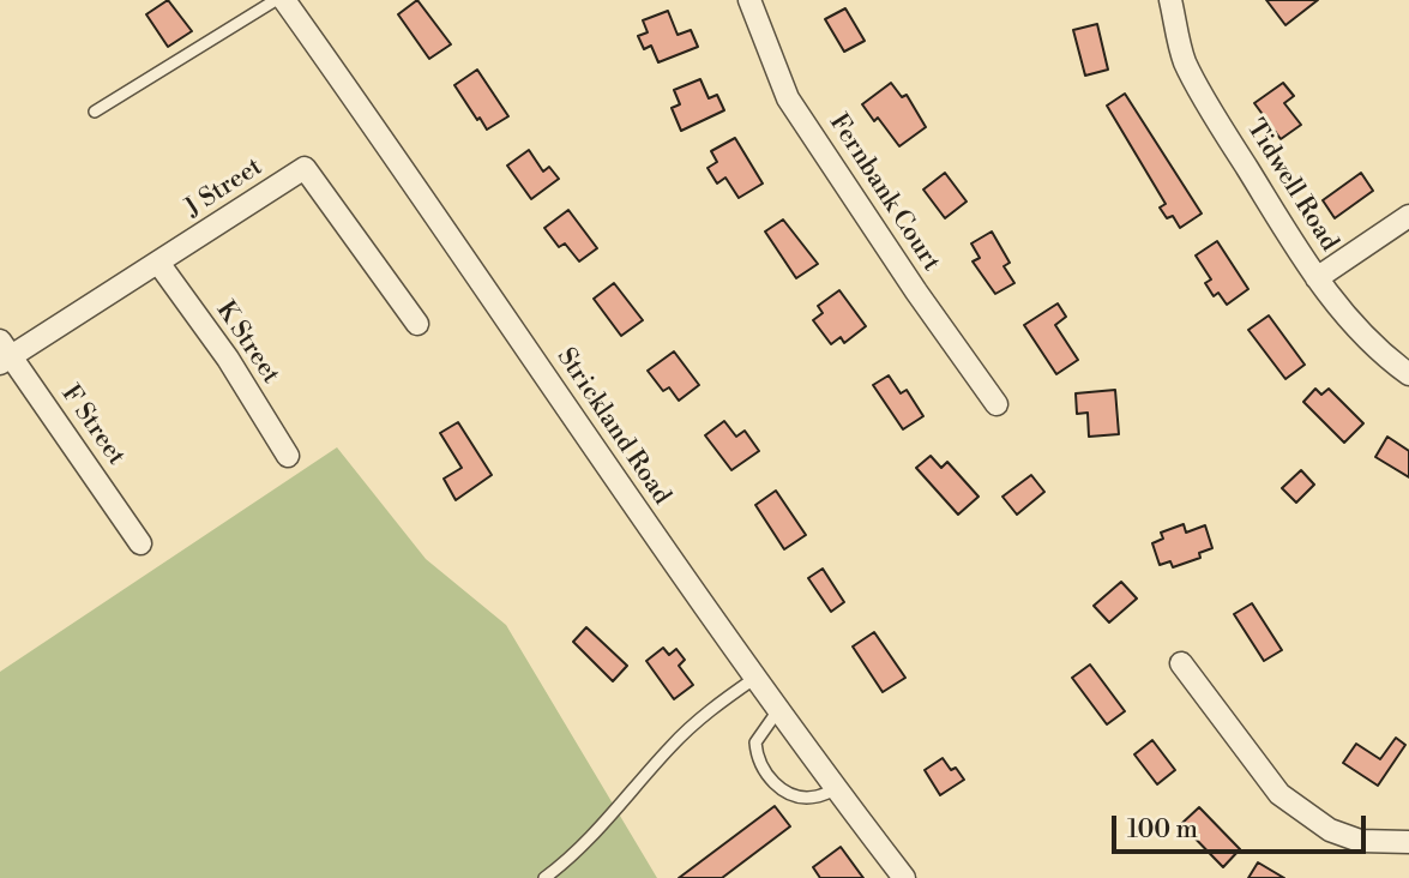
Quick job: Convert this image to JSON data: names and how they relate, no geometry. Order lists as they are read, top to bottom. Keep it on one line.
{"streets":{"street":["Tidwell Road","J Street","Fernbank Court","K Street","F Street","Strickland Road"]},"crossings":[["J Street","K Street"],["J Street","F Street"]],"scale_bar":"100 m"}
